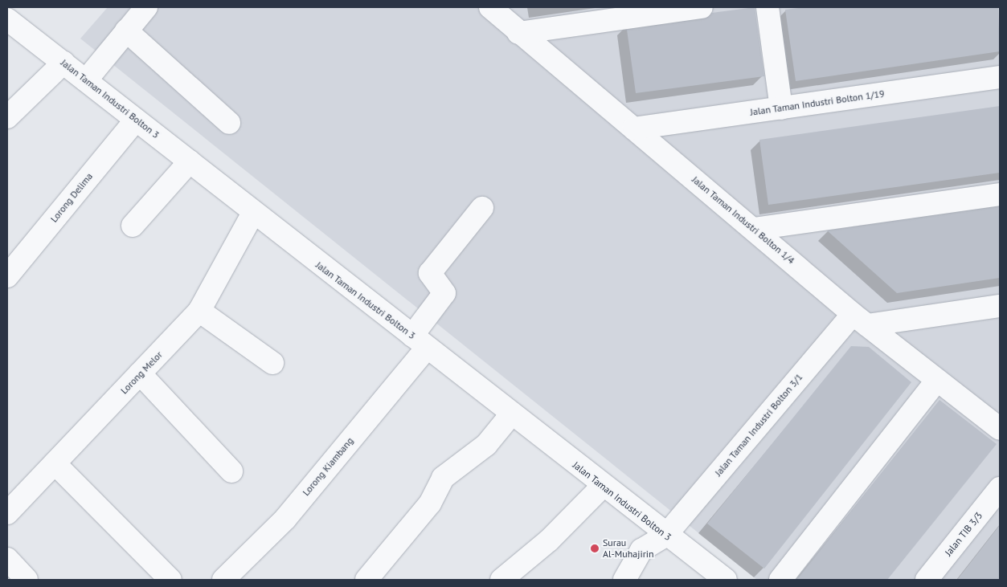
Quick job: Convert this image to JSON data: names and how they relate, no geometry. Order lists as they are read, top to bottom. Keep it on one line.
{"streets":{"street":["Jalan Taman Industri Bolton 3","Jalan Taman Industri Bolton 1/19","Lorong Delima","Jalan Taman Industri Bolton 1/4","Lorong Melor","Jalan Taman Industri Bolton 3/1","Lorong Kiambang","Jalan TIB 3/3"]},"crossings":[["Jalan Taman Industri Bolton 3","Lorong Delima"],["Jalan Taman Industri Bolton 3","Lorong Melor"],["Jalan Taman Industri Bolton 3","Jalan Taman Industri Bolton 3/1"],["Jalan Taman Industri Bolton 3","Lorong Kiambang"],["Jalan Taman Industri Bolton 1/19","Jalan Taman Industri Bolton 1/4"],["Jalan Taman Industri Bolton 1/4","Jalan Taman Industri Bolton 3/1"]],"places":["Surau Al-Muhajirin"]}
